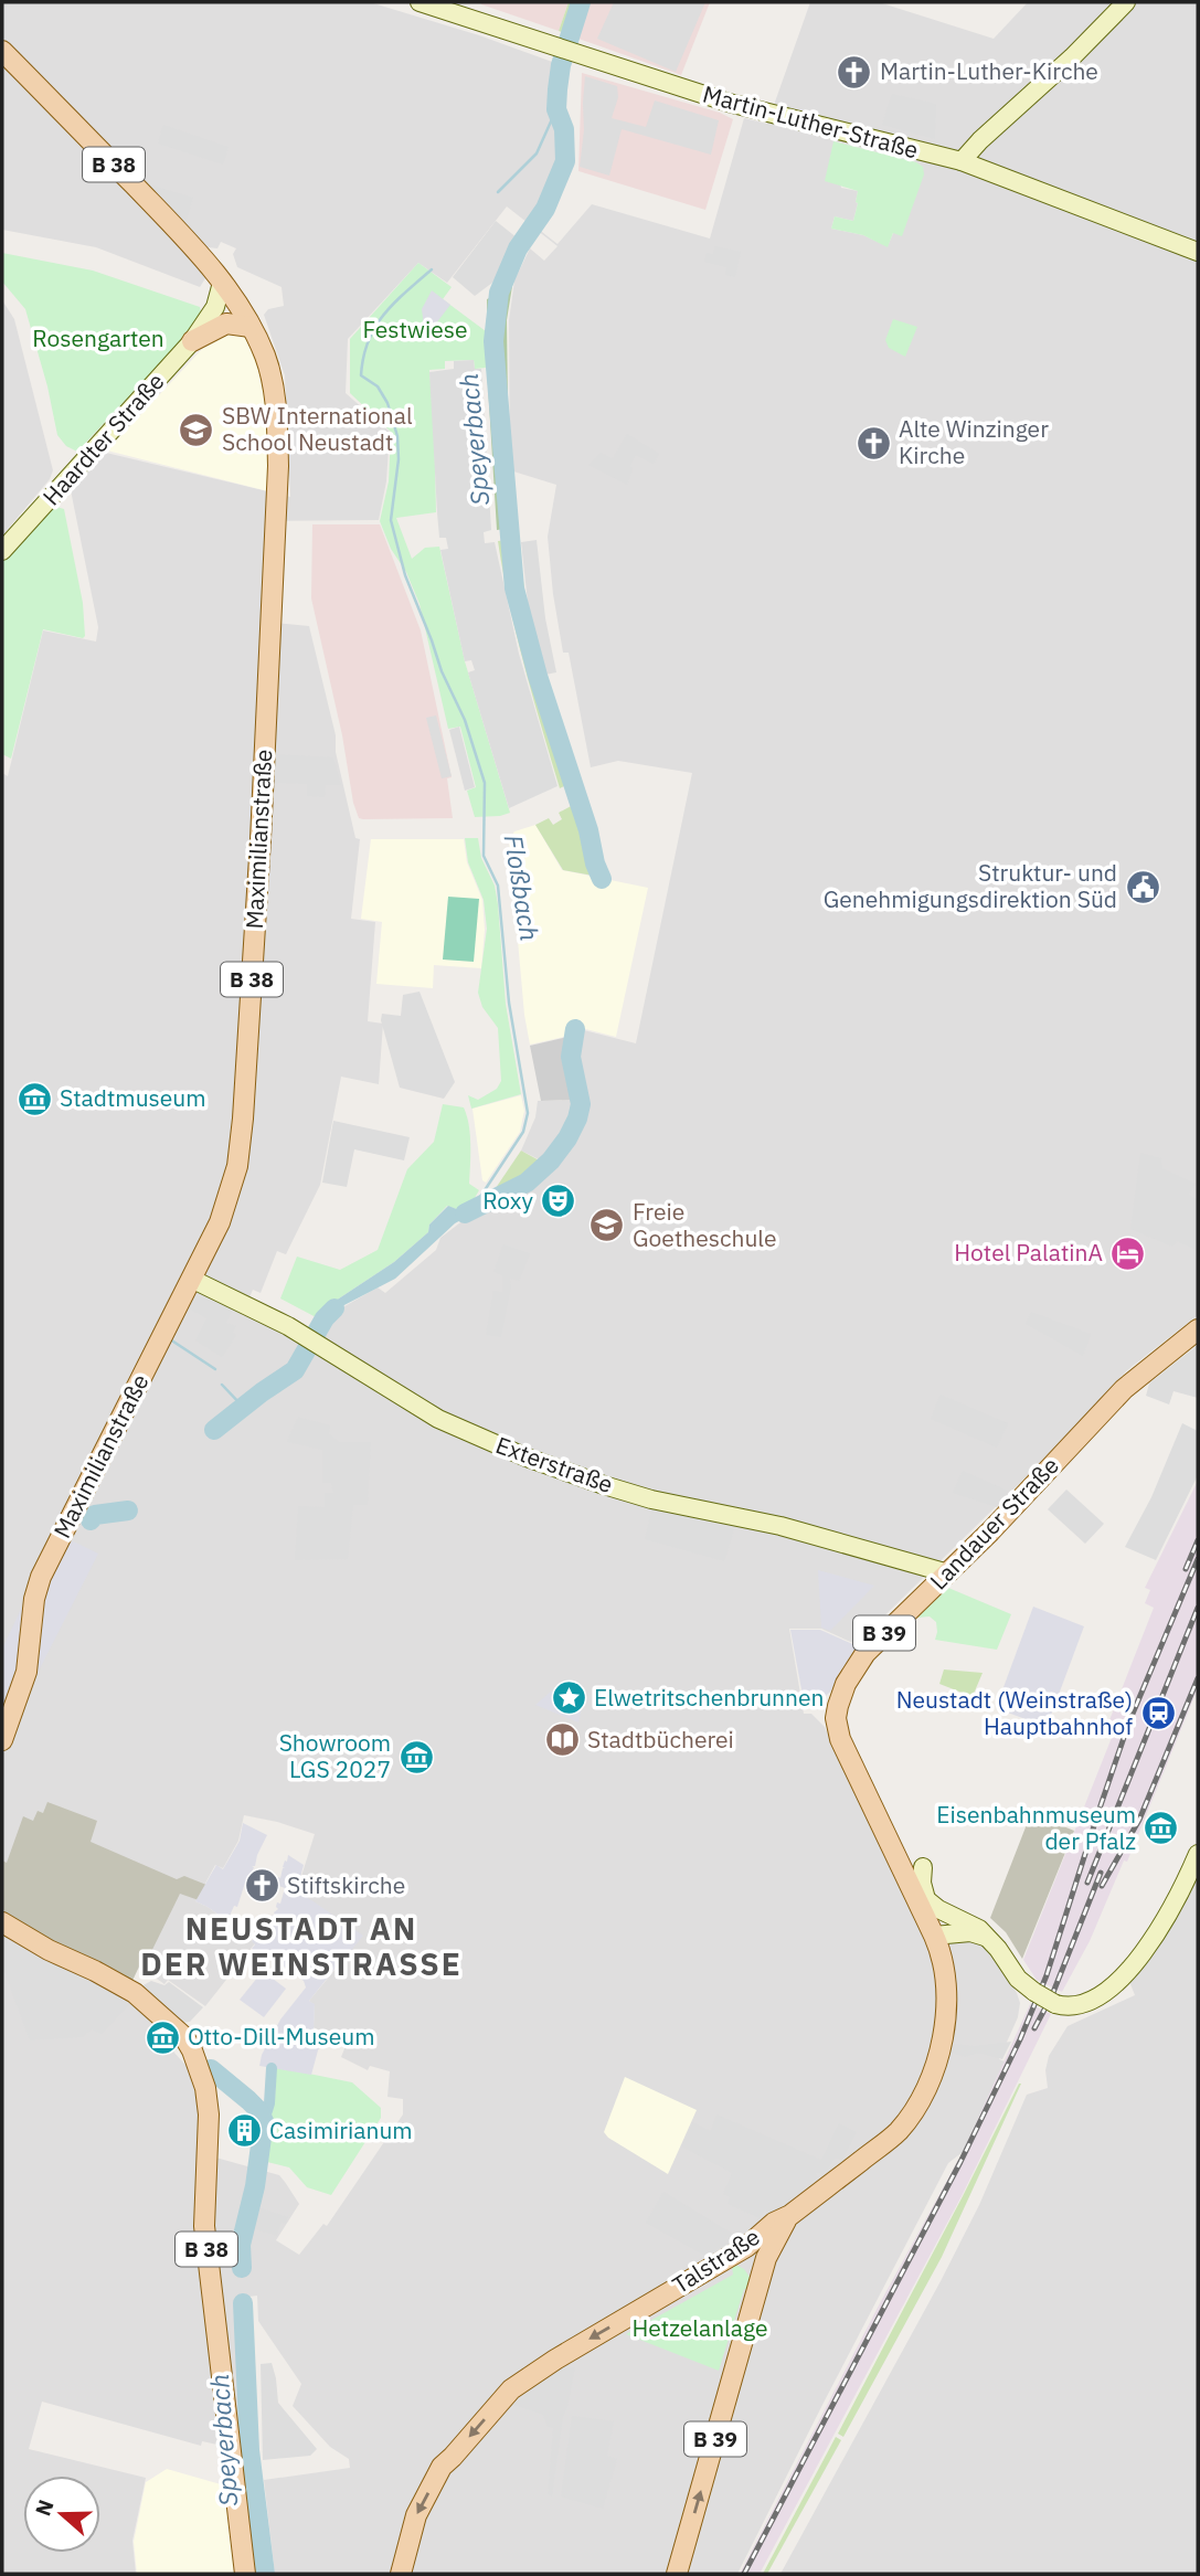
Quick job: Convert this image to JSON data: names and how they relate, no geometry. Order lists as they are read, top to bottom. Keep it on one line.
{"streets":{"main road":["B 38","Maximilianstraße","Landauer Straße","B 39","Talstraße"],"street":["Martin-Luther-Straße","Haardter Straße","Exterstraße"]},"crossings":[["B 38","Haardter Straße"],["B 38","Maximilianstraße"],["Haardter Straße","Maximilianstraße"],["Maximilianstraße","Exterstraße"],["Exterstraße","Landauer Straße"],["Landauer Straße","Talstraße"],["B 39","Talstraße"]],"one_way":["Talstraße"],"districts":["NEUSTADT AN DER WEINSTRASSE"],"water":["Speyerbach","Floßbach"],"parks":["Festwiese","Rosengarten","Hetzelanlage"],"places":{"church":["Martin-Luther-Kirche","Alte Winzinger Kirche","Stiftskirche"],"school or university":["SBW International School Neustadt","Freie Goetheschule"],"public building":["Struktur- und Genehmigungsdirektion Süd"],"museum":["Stadtmuseum","Showroom LGS 2027","Eisenbahnmuseum der Pfalz","Otto-Dill-Museum"],"theatre":["Roxy"],"hotel":["Hotel PalatinA"],"place":["Elwetritschenbrunnen"],"station":["Neustadt (Weinstraße) Hauptbahnhof"],"library":["Stadtbücherei"],"building":["Casimirianum"]},"north":"left"}
